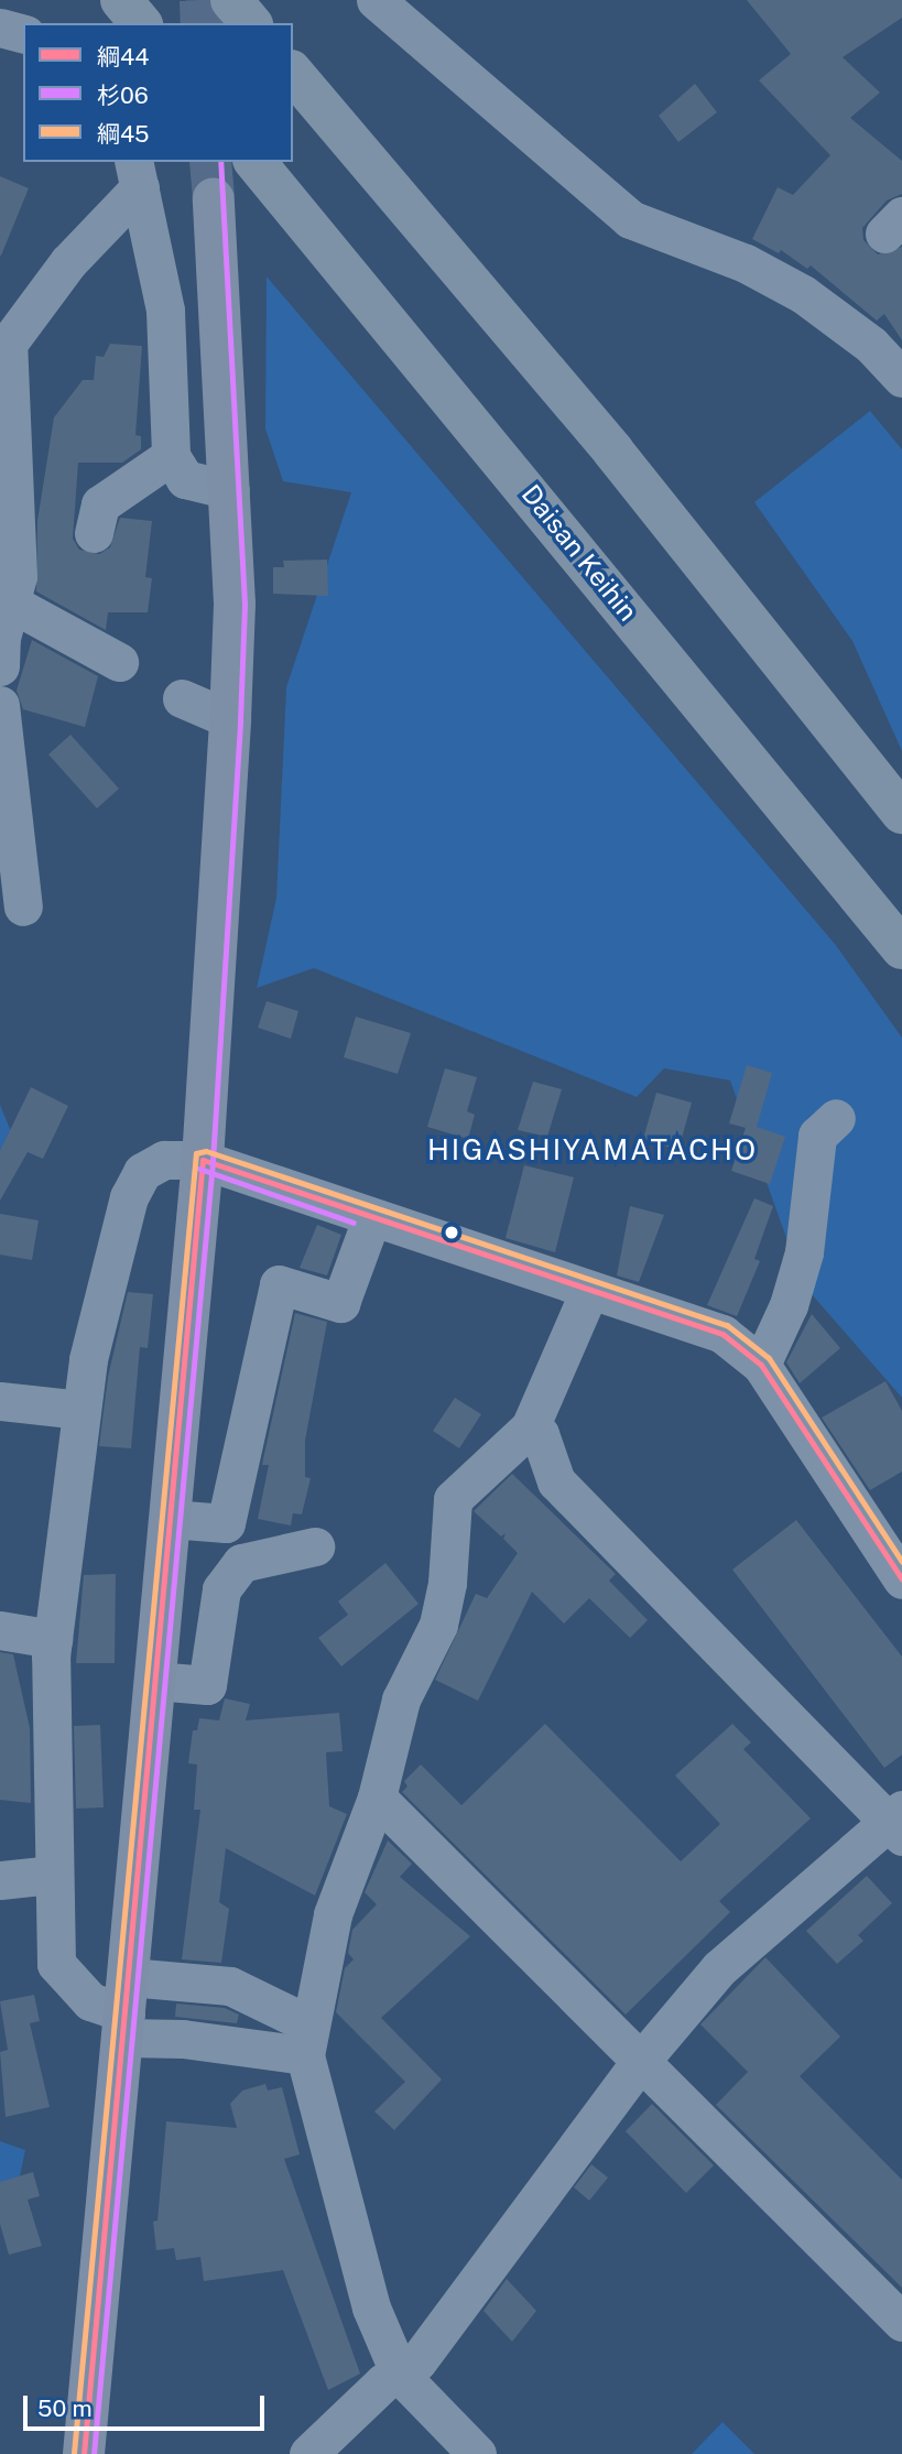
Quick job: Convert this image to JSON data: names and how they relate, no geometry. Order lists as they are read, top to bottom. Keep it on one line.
{"streets":{"highway":["Daisan Keihin"]},"districts":["HIGASHIYAMATACHO"],"lines":["transit line 杉06","transit line 綱45","transit line 綱44"],"legend":["綱44","杉06","綱45"],"scale_bar":"50 m"}
